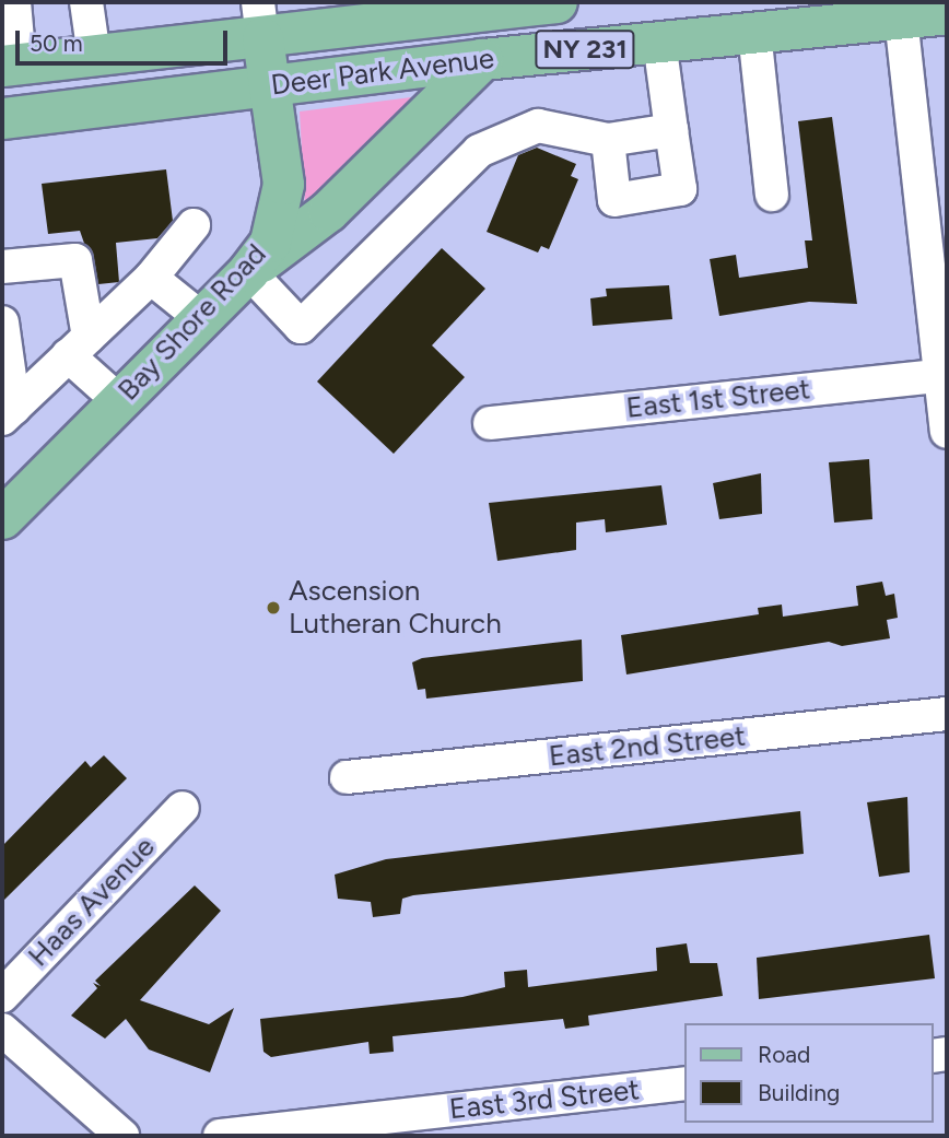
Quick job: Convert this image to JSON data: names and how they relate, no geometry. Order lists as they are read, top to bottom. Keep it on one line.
{"streets":{"main road":["NY 231","Deer Park Avenue","Bay Shore Road"],"street":["East 1st Street","East 2nd Street","Haas Avenue","East 3rd Street"]},"crossings":[["Deer Park Avenue","Bay Shore Road"]],"places":["Ascension Lutheran Church"],"legend":["Road","Building"],"scale_bar":"50 m"}
